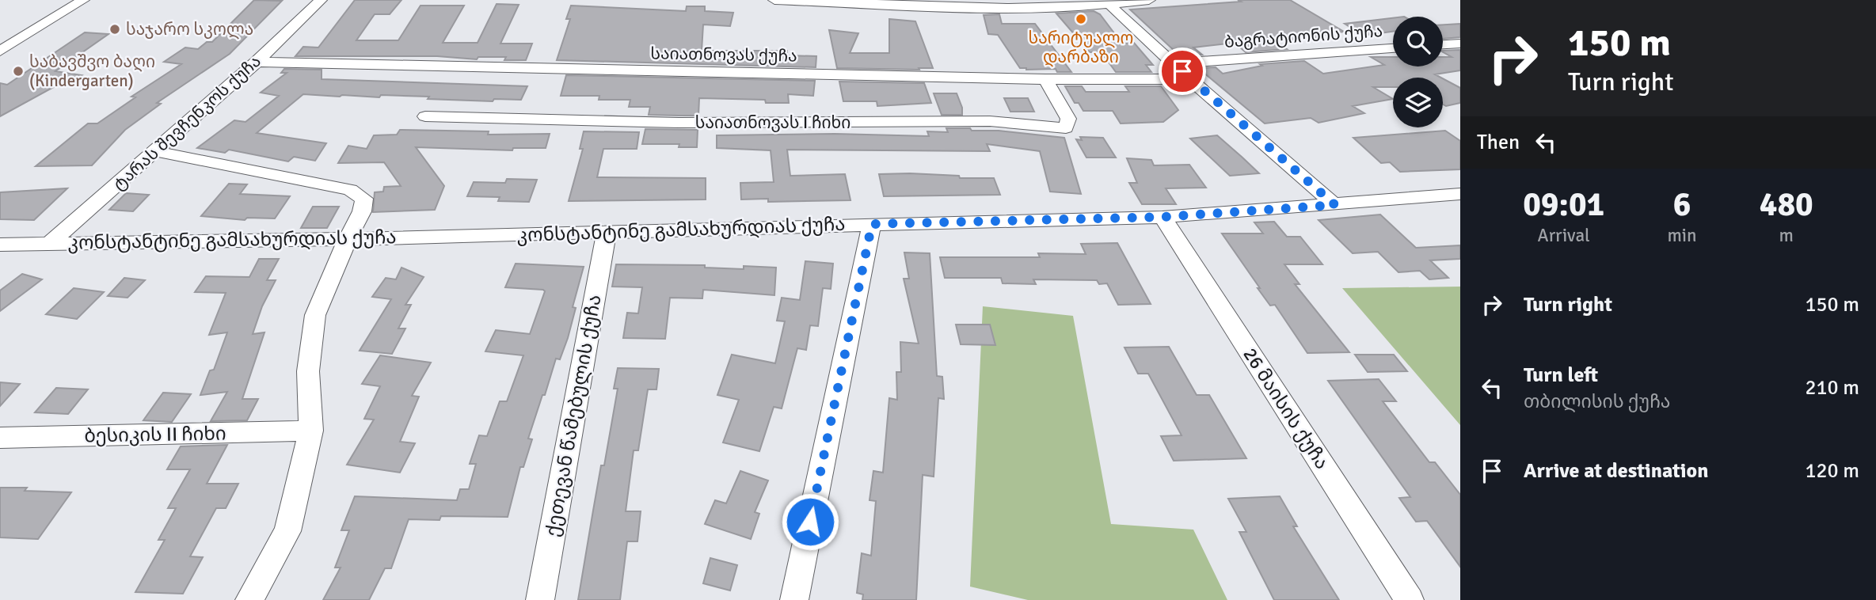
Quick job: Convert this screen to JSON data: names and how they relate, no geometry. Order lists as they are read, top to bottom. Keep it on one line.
{"streets":{"street":["ბაგრატიონის ქუჩა","საიათნოვას ქუჩა","ტარას შევჩენკოს ქუჩა","საიათნოვას I ჩიხი","კონსტანტინე გამსახურდიას ქუჩა","26 მაისის ქუჩა","ქეთევან წამებულის ქუჩა","ბესიკის II ჩიხი"]},"crossings":[["საიათნოვას ქუჩა","ტარას შევჩენკოს ქუჩა"],["საიათნოვას ქუჩა","საიათნოვას I ჩიხი"],["ტარას შევჩენკოს ქუჩა","კონსტანტინე გამსახურდიას ქუჩა"],["კონსტანტინე გამსახურდიას ქუჩა","26 მაისის ქუჩა"],["კონსტანტინე გამსახურდიას ქუჩა","ქეთევან წამებულის ქუჩა"]],"places":["სარიტუალო დარბაზი","საჯარო სკოლა","საბავშვო ბაღი (Kindergarten)"],"page":{"turn":["150 m","Turn right"],"then":"Then","eta":["09:01","Arrival","6","min","480","m"],"list":[{"name":"Turn right","value":"150 m"},{"name":"Turn left","note":"თბილისის ქუჩა","value":"210 m"},{"name":"Arrive at destination","value":"120 m"}]}}
